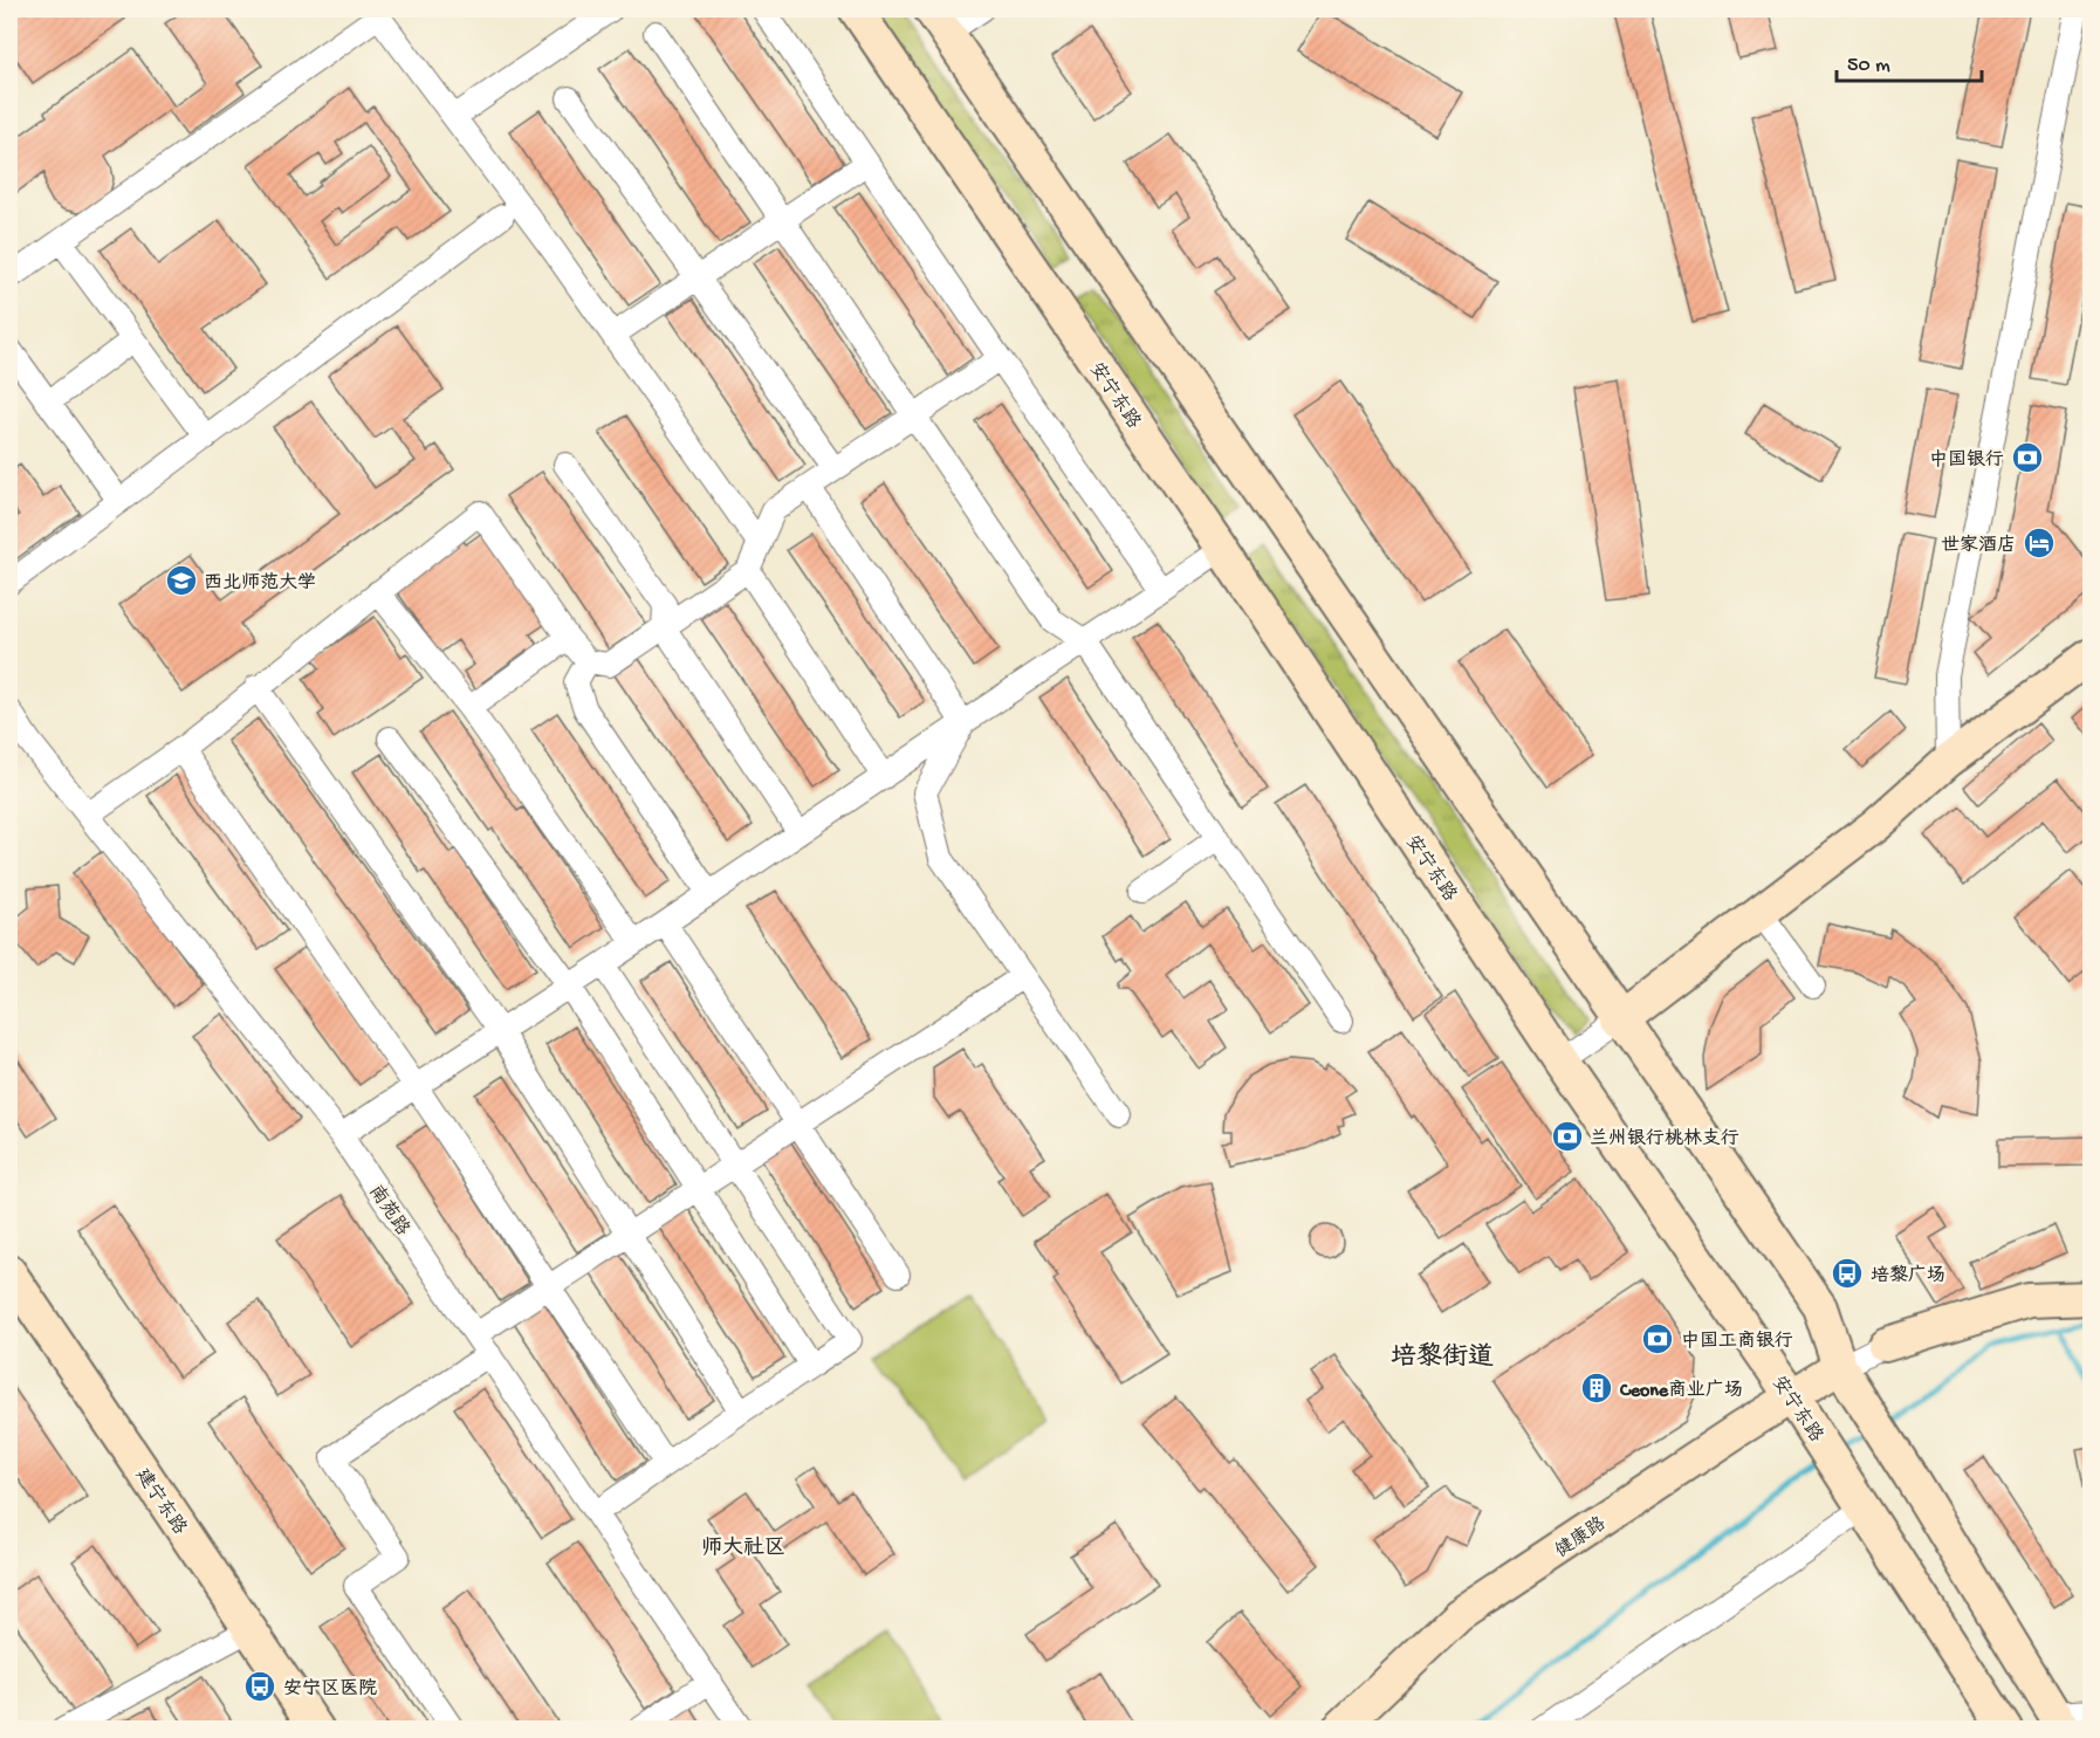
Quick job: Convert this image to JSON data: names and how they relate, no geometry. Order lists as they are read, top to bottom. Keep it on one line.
{"streets":{"main road":["安宁东路","建宁东路","健康路"],"street":["南苑路"]},"crossings":[["安宁东路","健康路"]],"districts":["培黎街道","师大社区"],"places":{"bank":["中国银行","兰州银行桃林支行","中国工商银行"],"hotel":["世家酒店"],"school or university":["西北师范大学"],"bus stop":["培黎广场","安宁区医院"],"building":["Ceone商业广场"]},"scale_bar":"50 m"}
